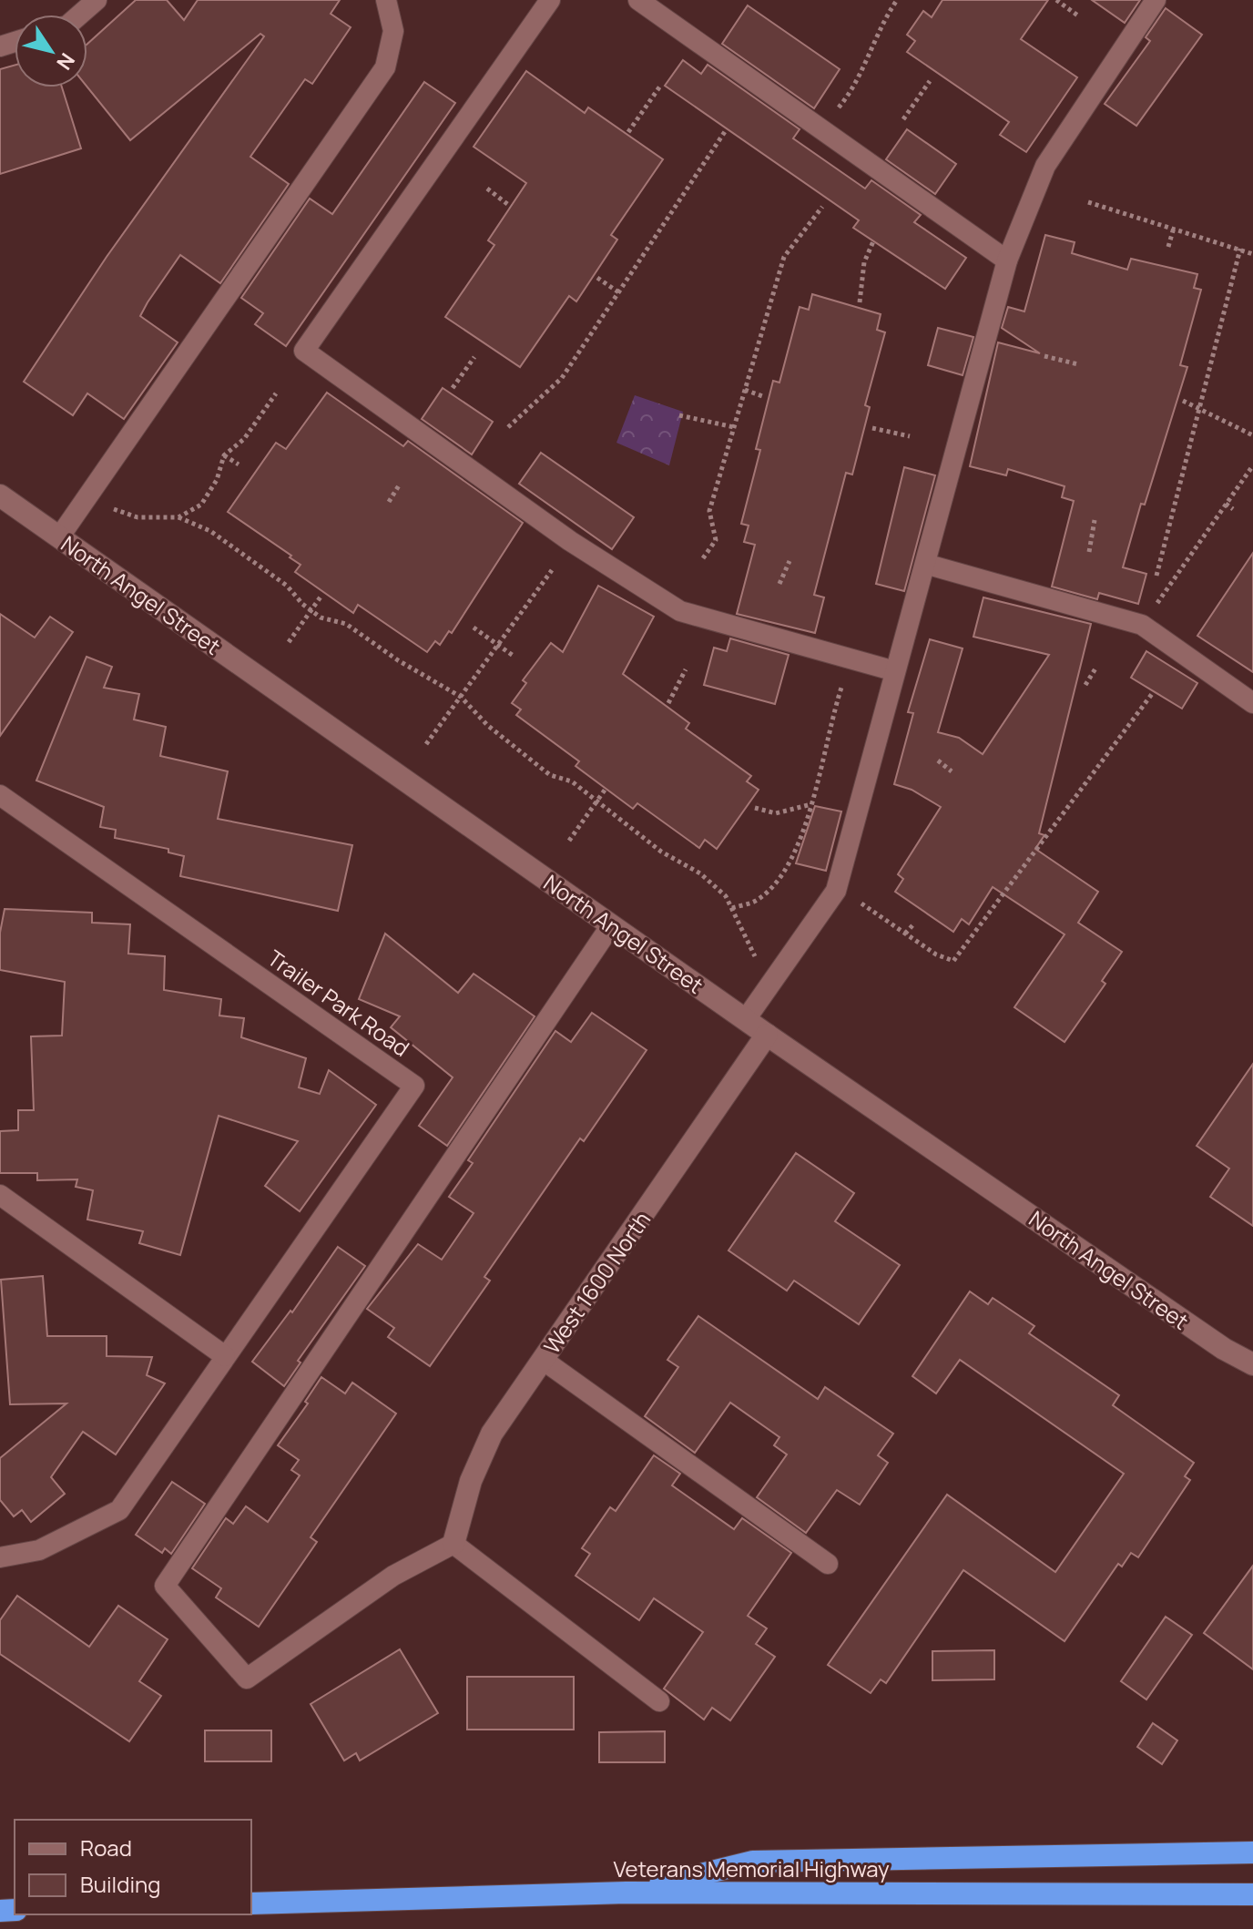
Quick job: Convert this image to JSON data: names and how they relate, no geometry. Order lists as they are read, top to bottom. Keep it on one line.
{"streets":{"highway":["Veterans Memorial Highway"],"street":["North Angel Street","West 1600 North"],"lane":["Trailer Park Road"]},"crossings":[["North Angel Street","West 1600 North"]],"legend":["Road","Building"],"north":"bottom right"}
